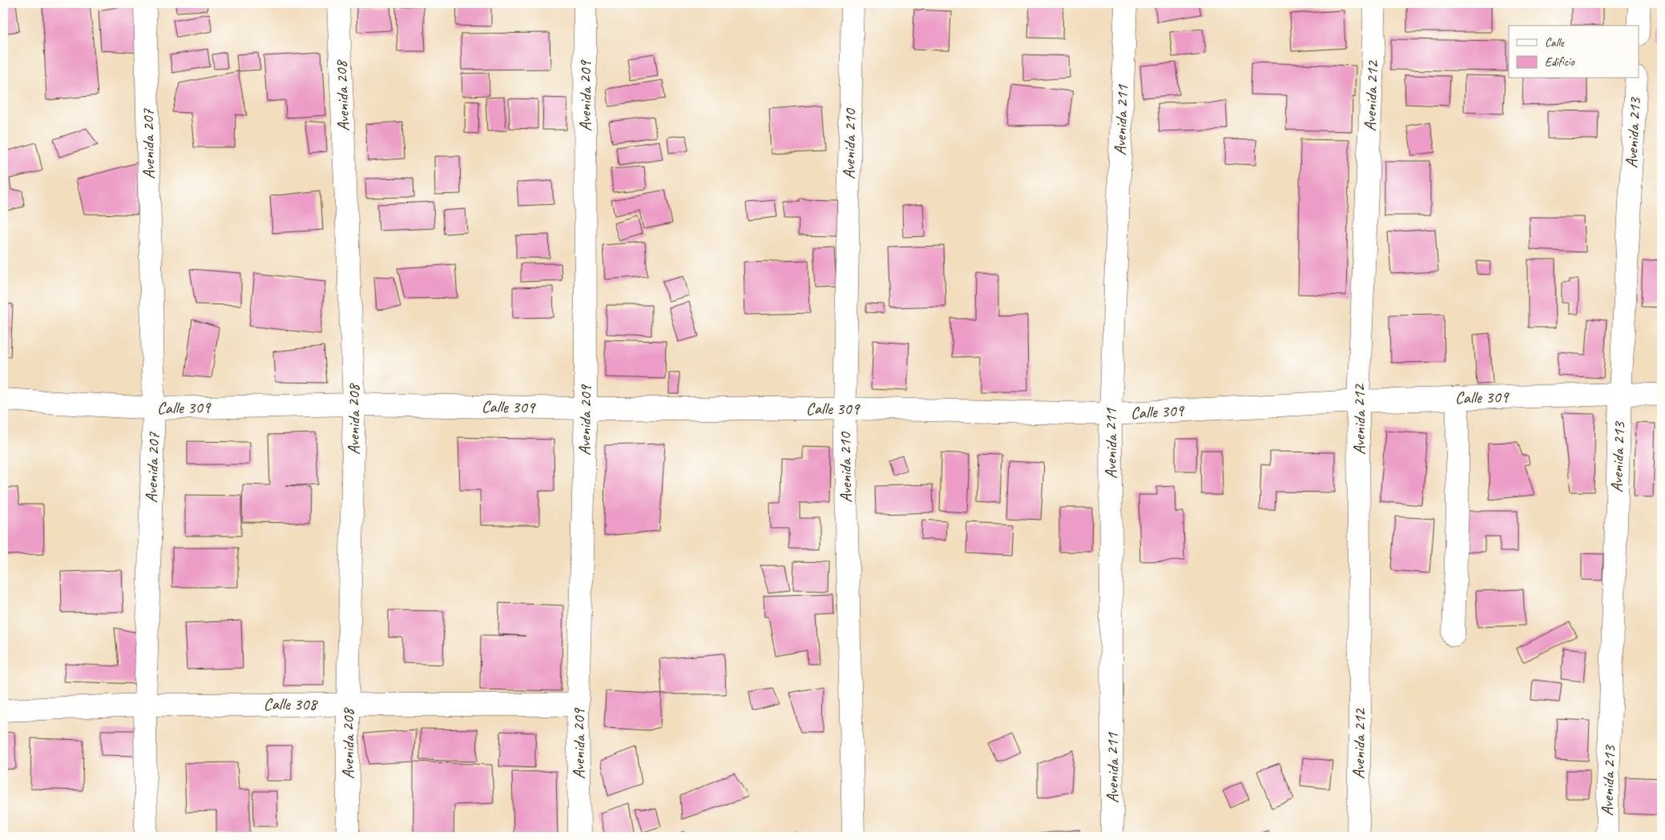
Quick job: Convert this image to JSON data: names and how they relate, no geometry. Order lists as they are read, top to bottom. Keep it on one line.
{"streets":{"street":["Avenida 208","Avenida 209","Avenida 212","Avenida 211","Avenida 213","Avenida 207","Avenida 210","Calle 309","Calle 308"]},"crossings":[["Avenida 208","Calle 309"],["Avenida 208","Calle 308"],["Avenida 209","Calle 309"],["Avenida 209","Calle 308"],["Avenida 212","Calle 309"],["Avenida 211","Calle 309"],["Avenida 213","Calle 309"],["Avenida 207","Calle 309"],["Avenida 207","Calle 308"],["Avenida 210","Calle 309"]],"legend":["Calle","Edificio"]}
